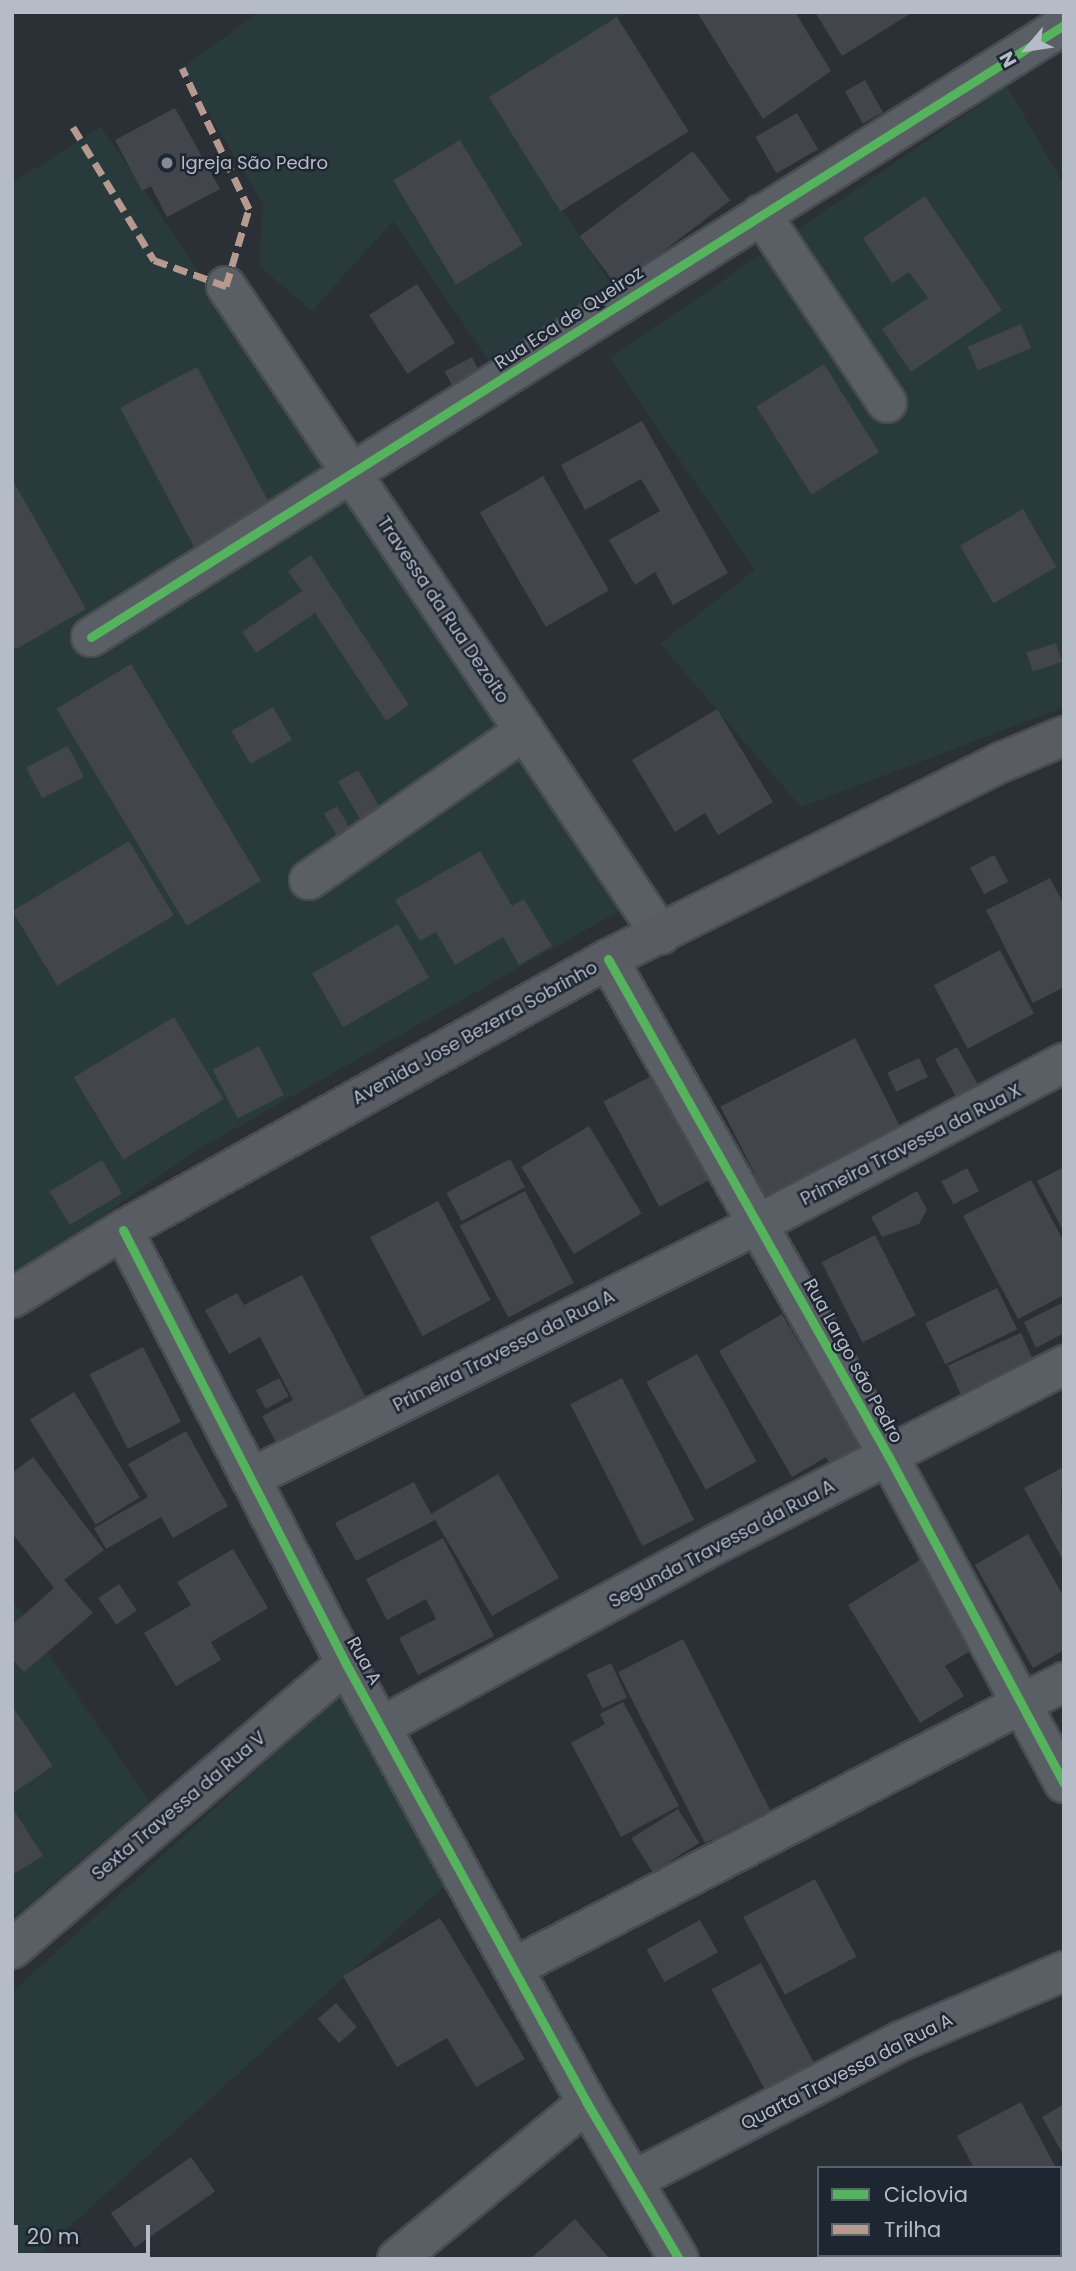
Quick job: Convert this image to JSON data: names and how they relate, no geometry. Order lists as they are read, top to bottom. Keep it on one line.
{"streets":{"main road":["Avenida Jose Bezerra Sobrinho"],"street":["Rua Eca de Queiroz","Travessa da Rua Dezoito","Primeira Travessa da Rua X","Primeira Travessa da Rua A","Rua Largo são Pedro","Segunda Travessa da Rua A","Rua A","Sexta Travessa da Rua V","Quarta Travessa da Rua A"]},"crossings":[["Rua Eca de Queiroz","Travessa da Rua Dezoito"],["Travessa da Rua Dezoito","Avenida Jose Bezerra Sobrinho"],["Avenida Jose Bezerra Sobrinho","Rua Largo são Pedro"],["Avenida Jose Bezerra Sobrinho","Rua A"],["Primeira Travessa da Rua X","Primeira Travessa da Rua A"],["Primeira Travessa da Rua X","Rua Largo são Pedro"],["Primeira Travessa da Rua A","Rua Largo são Pedro"],["Primeira Travessa da Rua A","Rua A"],["Rua Largo são Pedro","Segunda Travessa da Rua A"],["Segunda Travessa da Rua A","Rua A"],["Rua A","Sexta Travessa da Rua V"],["Rua A","Quarta Travessa da Rua A"]],"places":["Igreja São Pedro"],"legend":["Ciclovia","Trilha"],"scale_bar":"20 m","north":"bottom left"}
